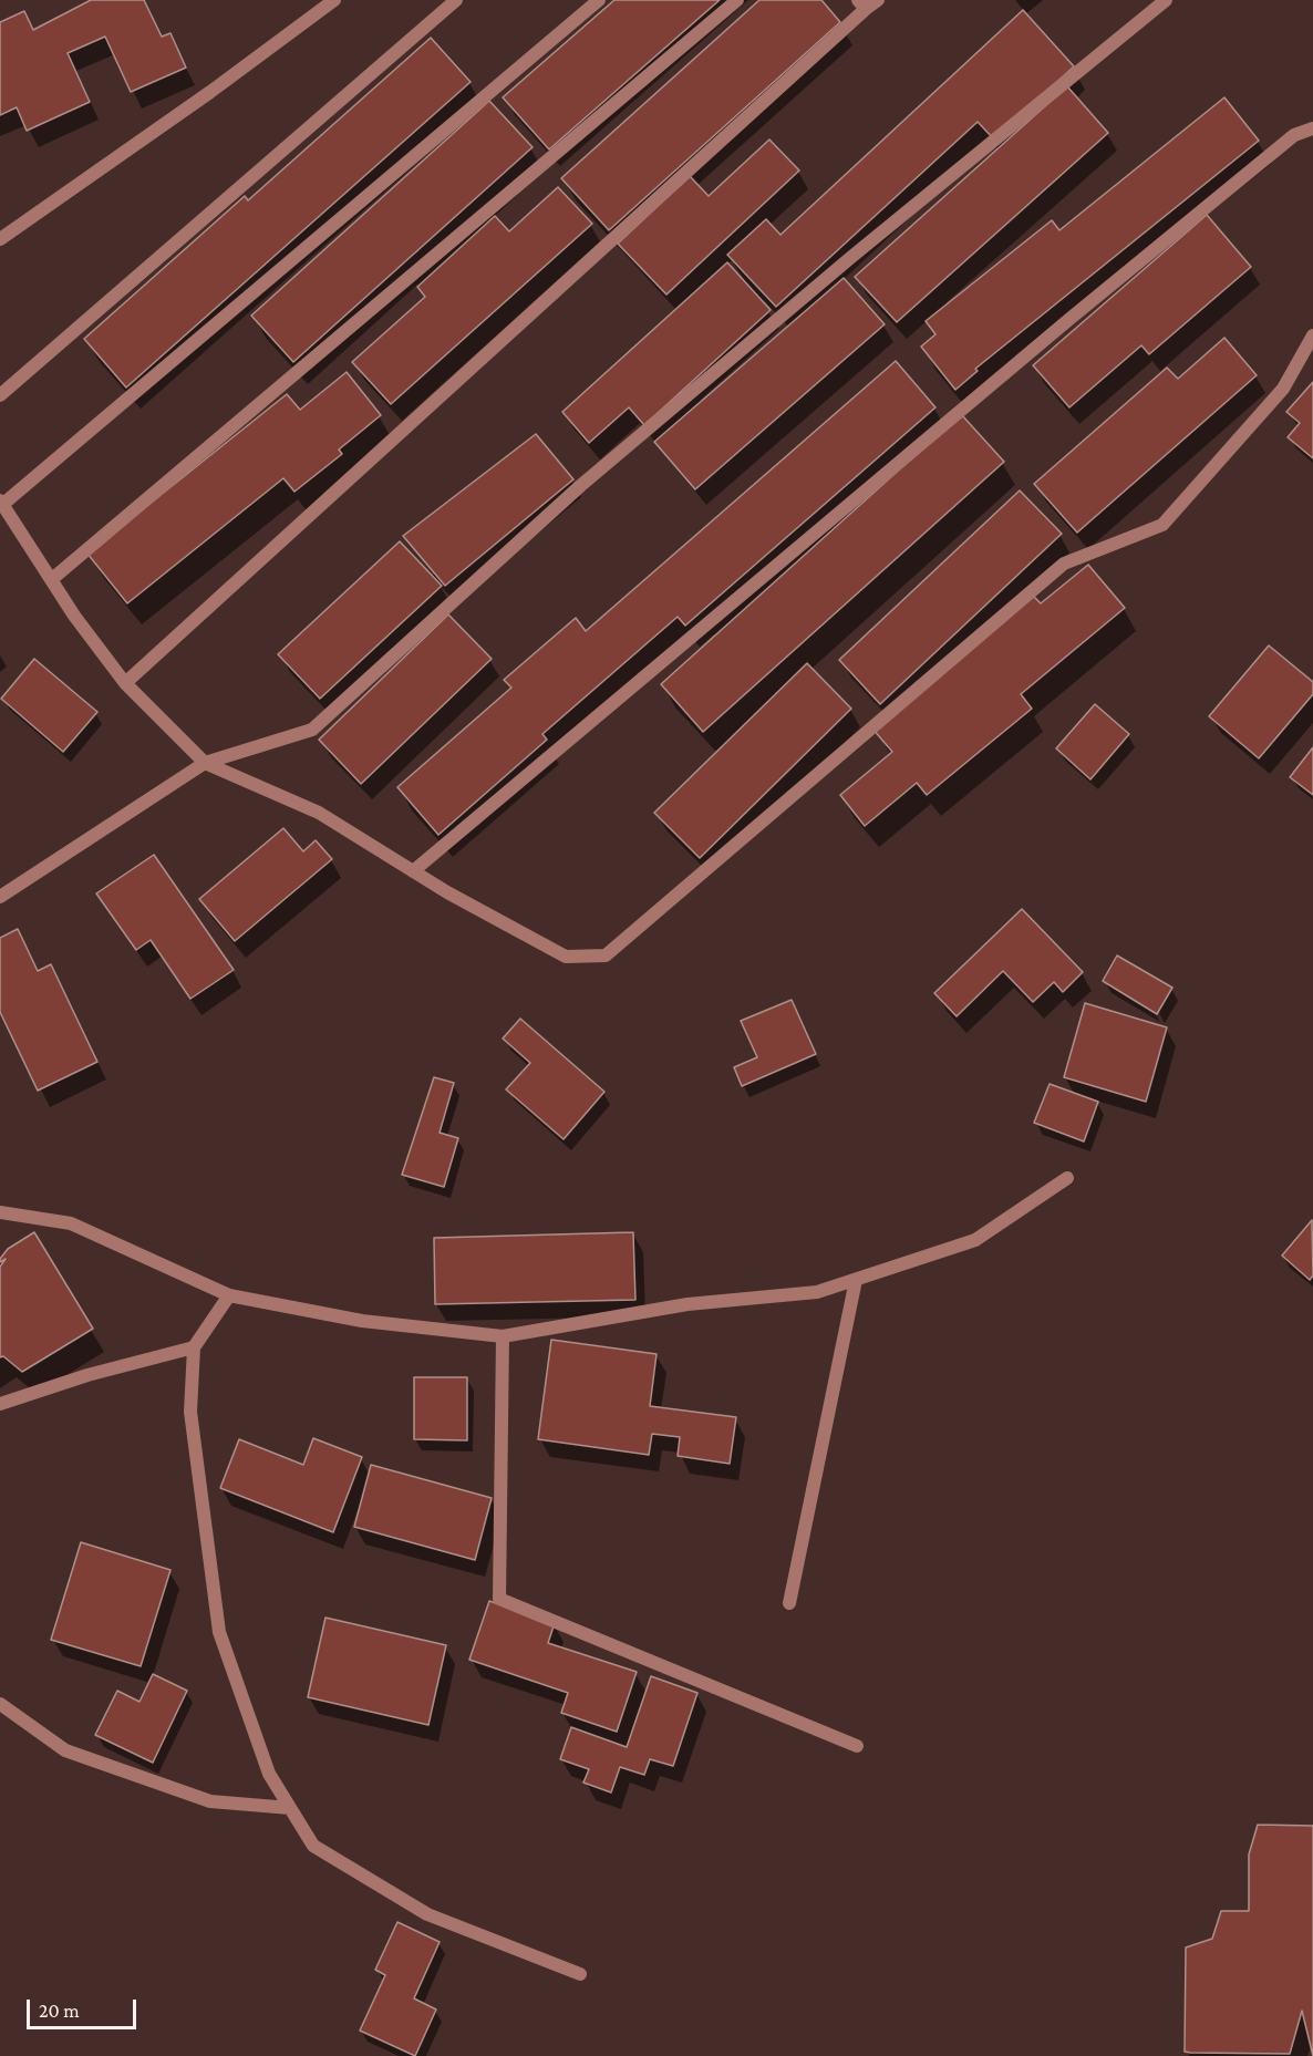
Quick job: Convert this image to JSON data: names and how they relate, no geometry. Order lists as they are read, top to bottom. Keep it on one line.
{"scale_bar":"20 m"}
